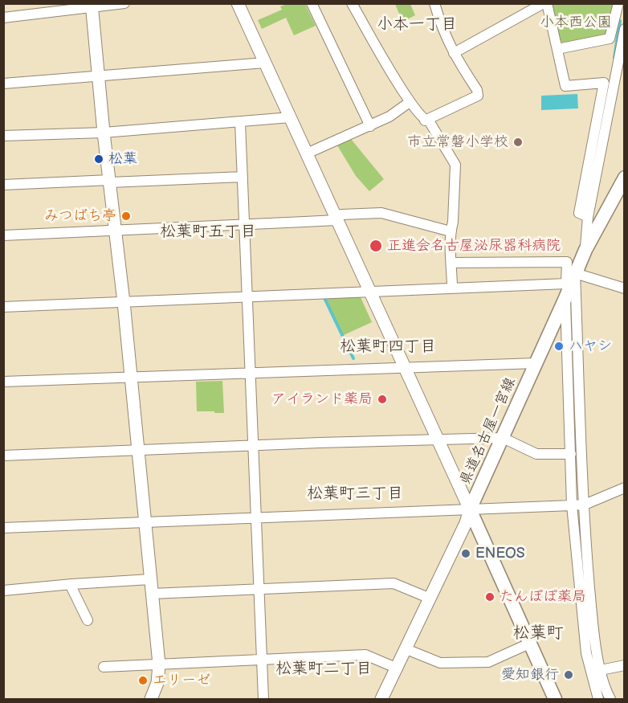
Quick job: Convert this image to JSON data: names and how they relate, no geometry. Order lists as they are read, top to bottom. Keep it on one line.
{"streets":{"main road":["県道名古屋一宮線"]},"districts":["小本一丁目","松葉町五丁目","松葉町四丁目","松葉町三丁目","松葉町","松葉町二丁目"],"parks":["小本西公園"],"places":["市立常磐小学校","松葉","みつばち亭","正進会名古屋泌尿器科病院","ハヤシ","アイランド薬局","ENEOS","たんぽぽ薬局","愛知銀行","エリーゼ"]}
